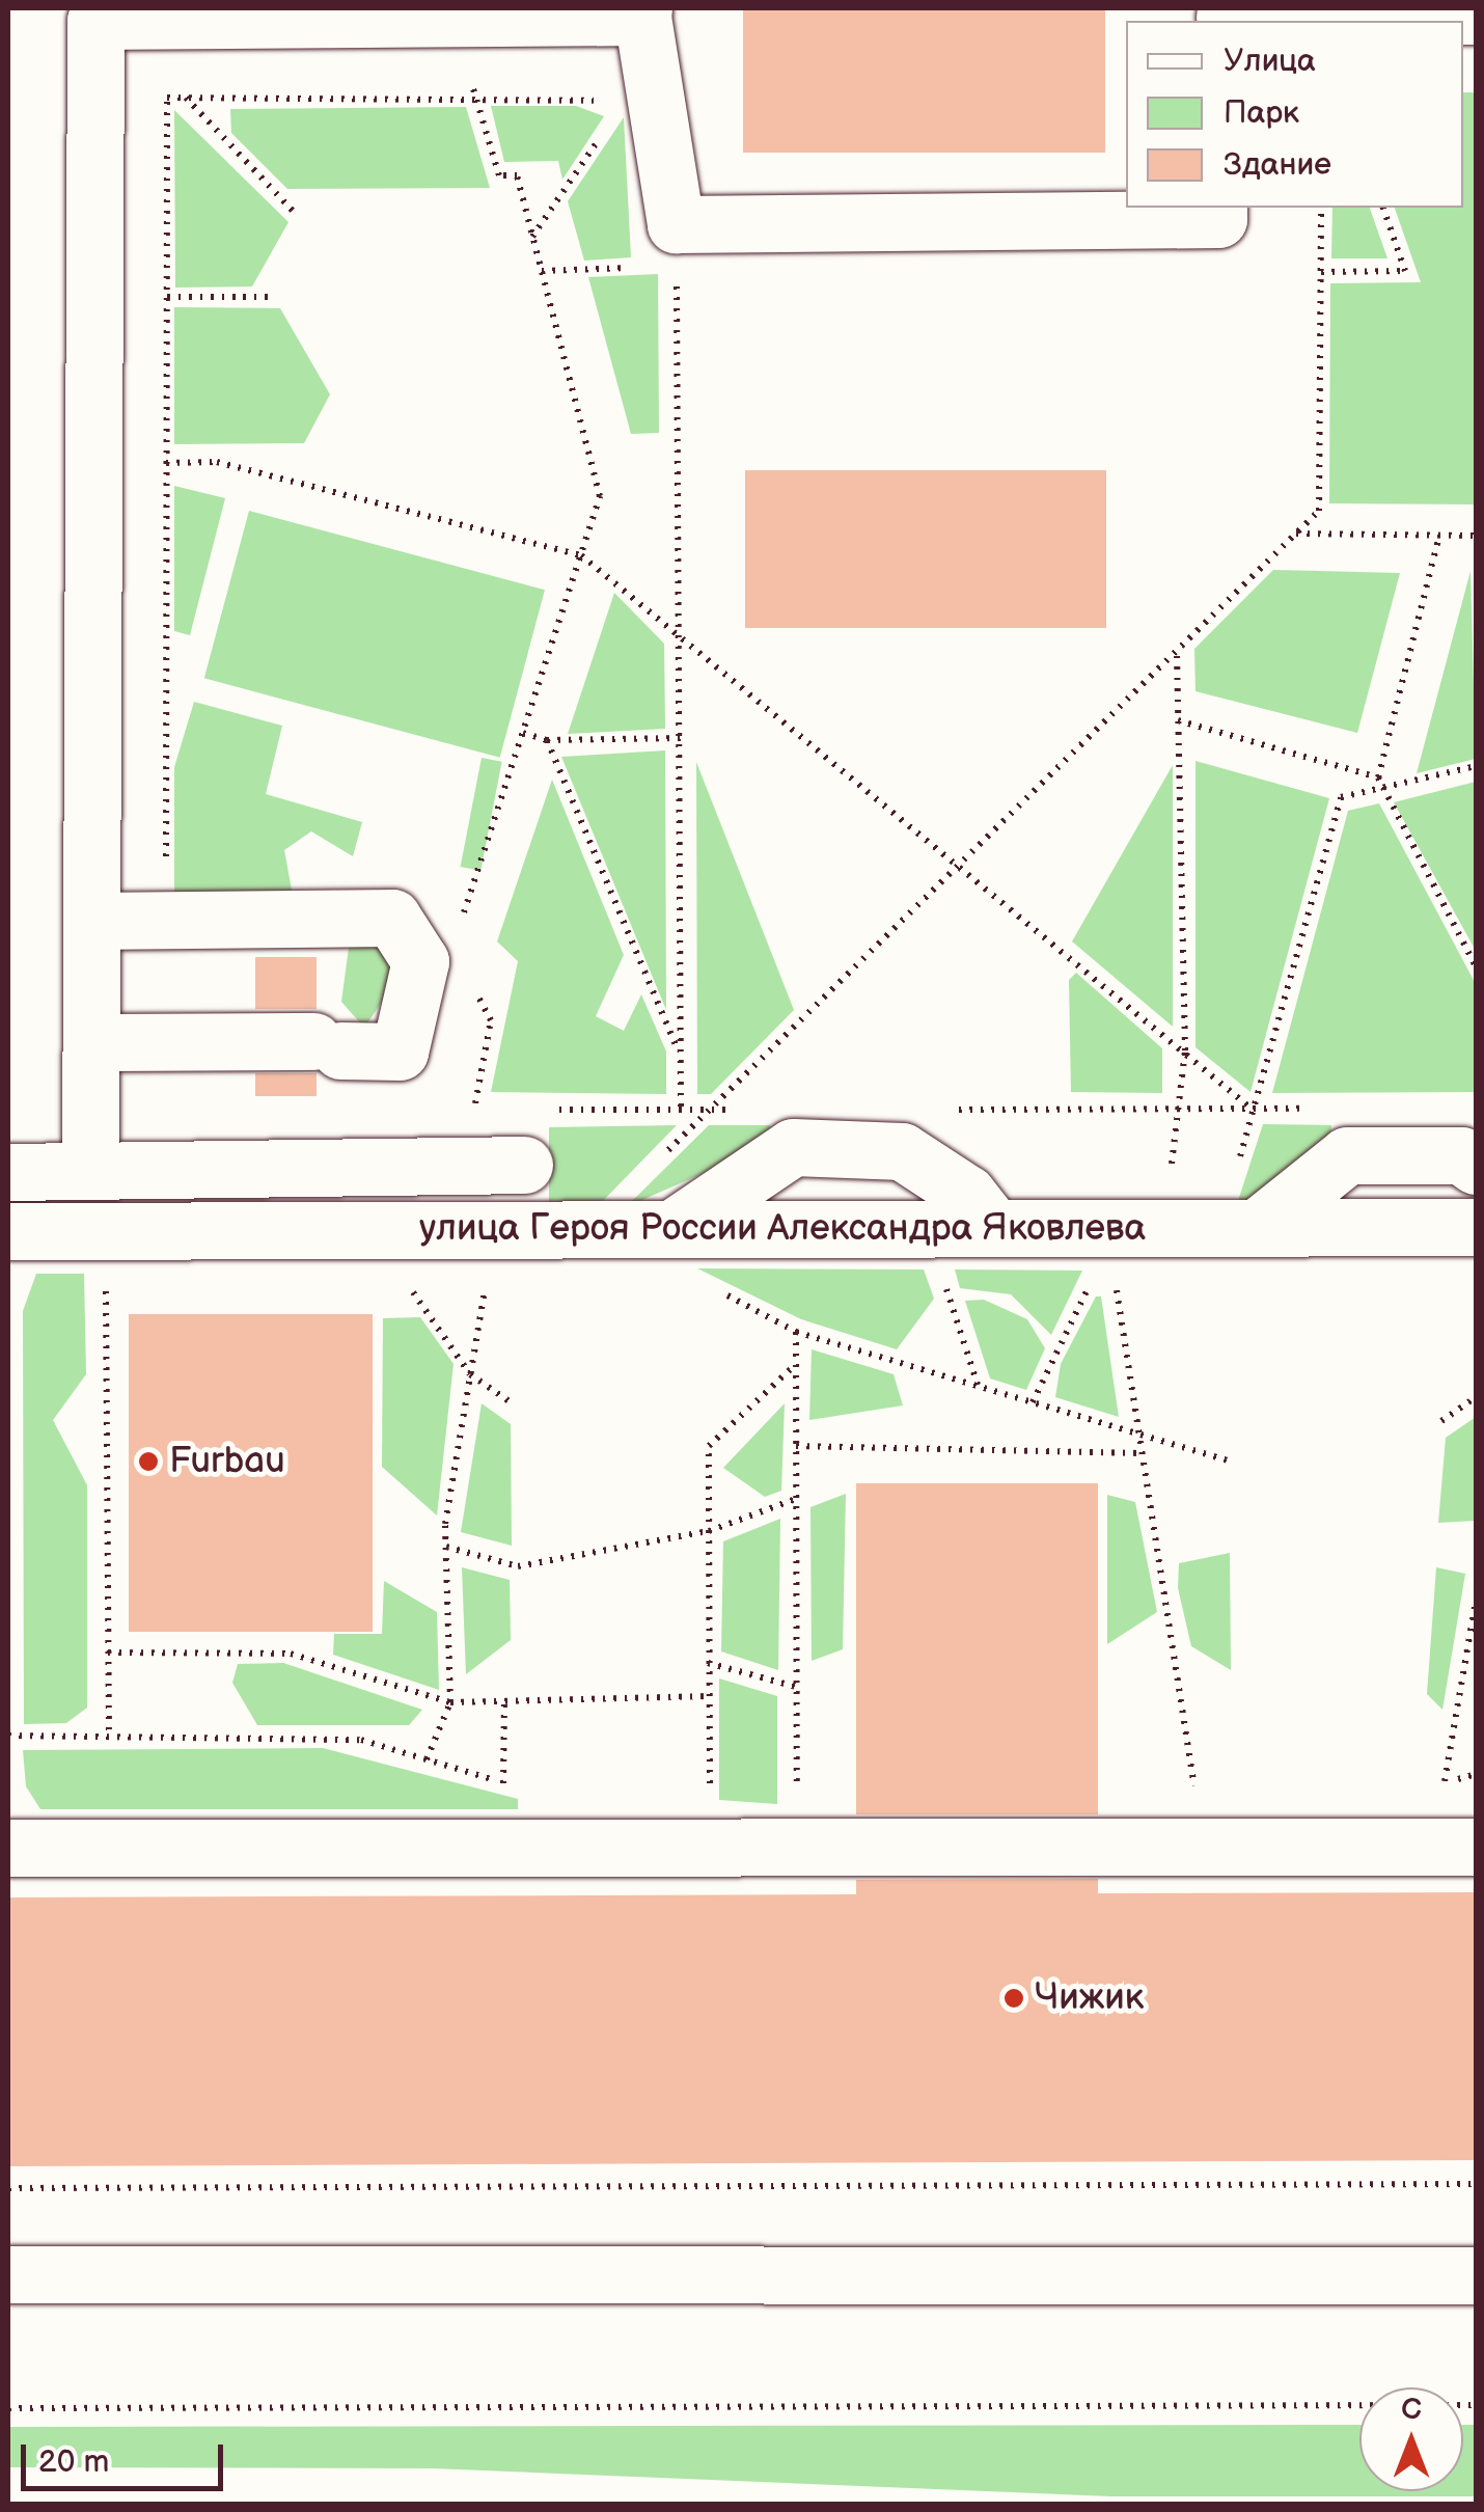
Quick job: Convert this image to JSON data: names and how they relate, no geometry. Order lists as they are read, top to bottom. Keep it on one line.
{"streets":{"street":["улица Героя России Александра Яковлева"]},"places":["Furbau","Чижик"],"legend":["Улица","Парк","Здание"],"scale_bar":"20 m","north":"top"}
